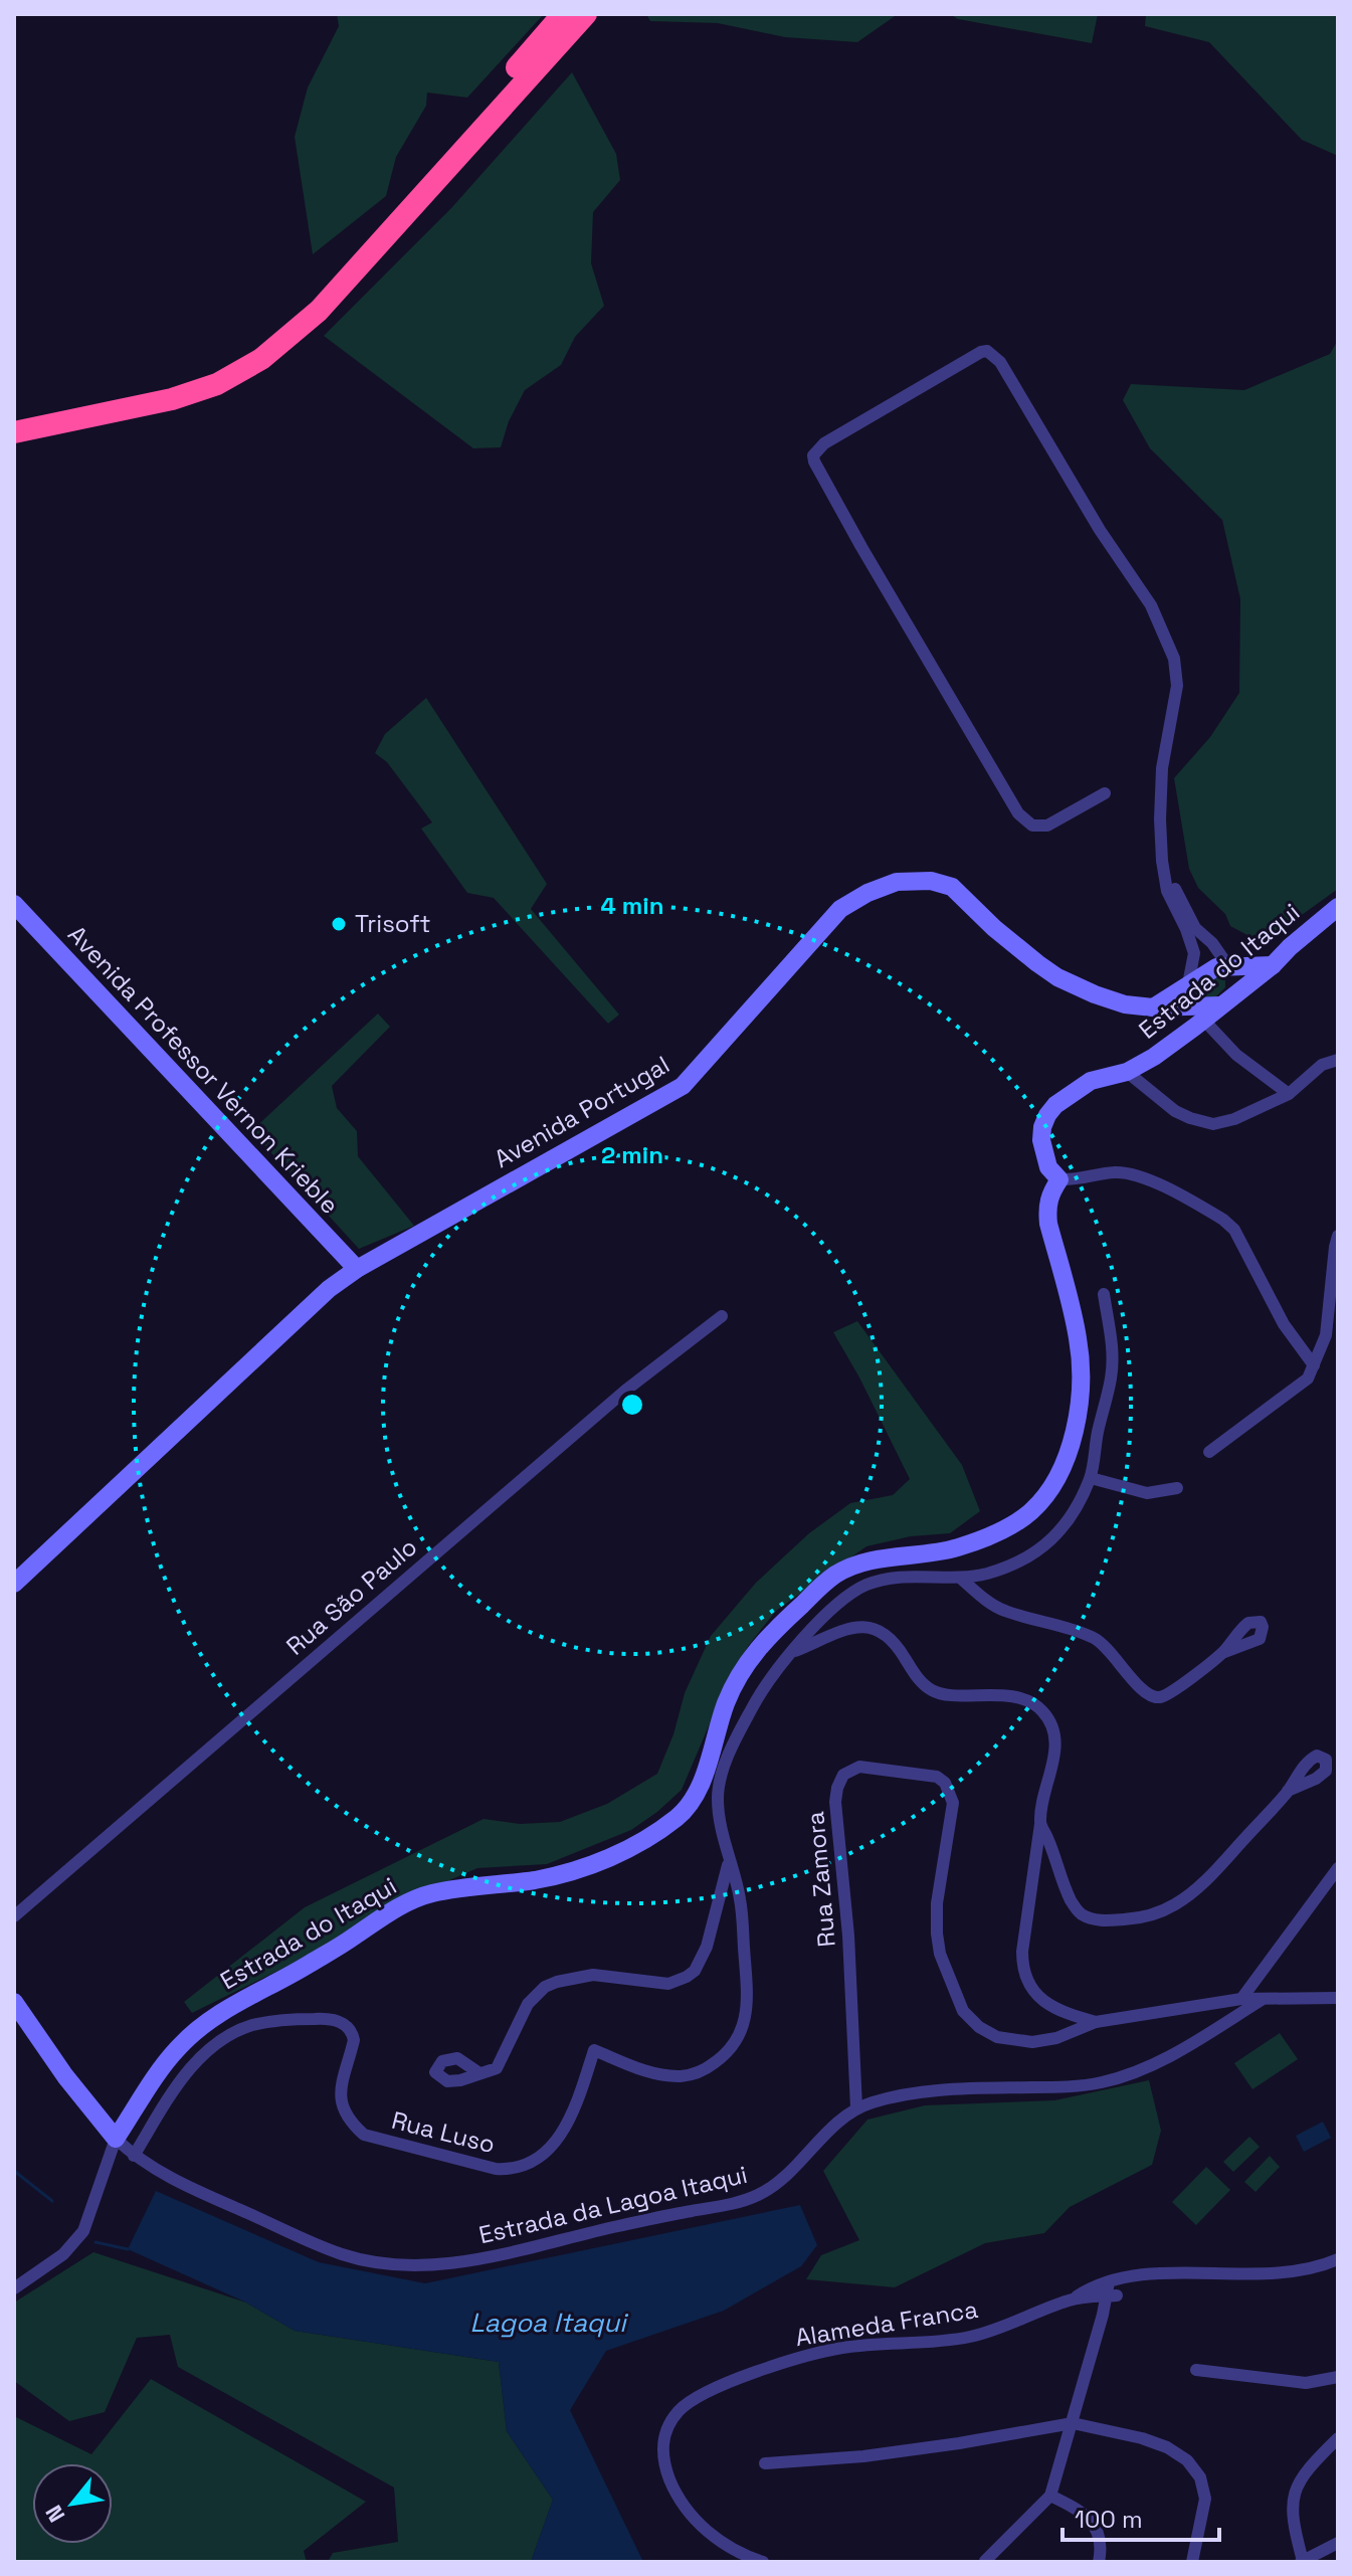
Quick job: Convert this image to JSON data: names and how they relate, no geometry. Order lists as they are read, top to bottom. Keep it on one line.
{"streets":{"street":["Estrada do Itaqui","Avenida Professor Vernon Krieble","Avenida Portugal","Rua São Paulo","Rua Zamora","Rua Luso","Estrada da Lagoa Itaqui","Alameda Franca"]},"crossings":[["Estrada do Itaqui","Avenida Portugal"],["Avenida Professor Vernon Krieble","Avenida Portugal"],["Rua Zamora","Estrada da Lagoa Itaqui"],["Rua Luso","Estrada da Lagoa Itaqui"]],"water":["Lagoa Itaqui"],"places":["Trisoft"],"scale_bar":"100 m","north":"bottom left","rings":["4 min","2 min"]}
